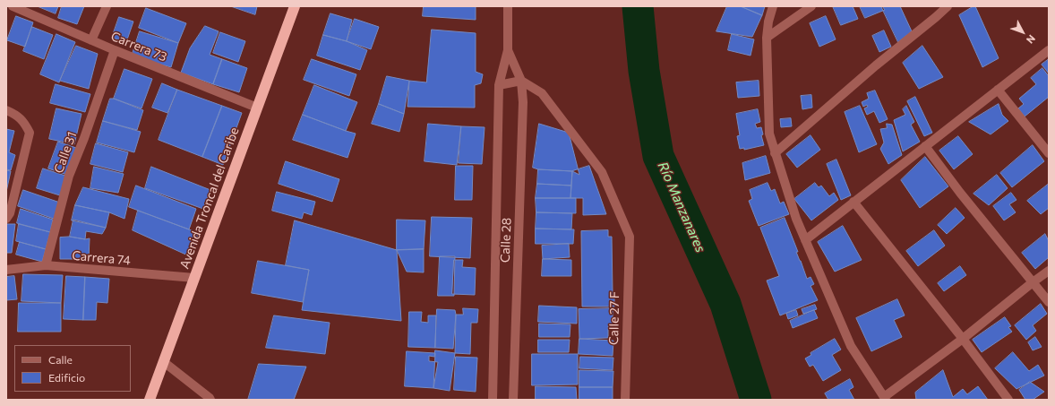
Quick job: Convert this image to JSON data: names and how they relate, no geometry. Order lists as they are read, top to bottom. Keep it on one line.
{"streets":{"highway":["Avenida Troncal del Caribe"],"street":["Carrera 73","Calle 31","Calle 28","Carrera 74","Calle 27 F"]},"crossings":[["Carrera 73","Calle 31"],["Carrera 73","Avenida Troncal del Caribe"],["Calle 31","Carrera 74"],["Avenida Troncal del Caribe","Carrera 74"],["Calle 28","Calle 27 F"]],"water":["Río Manzanares"],"legend":["Calle","Edificio"],"north":"bottom right"}
